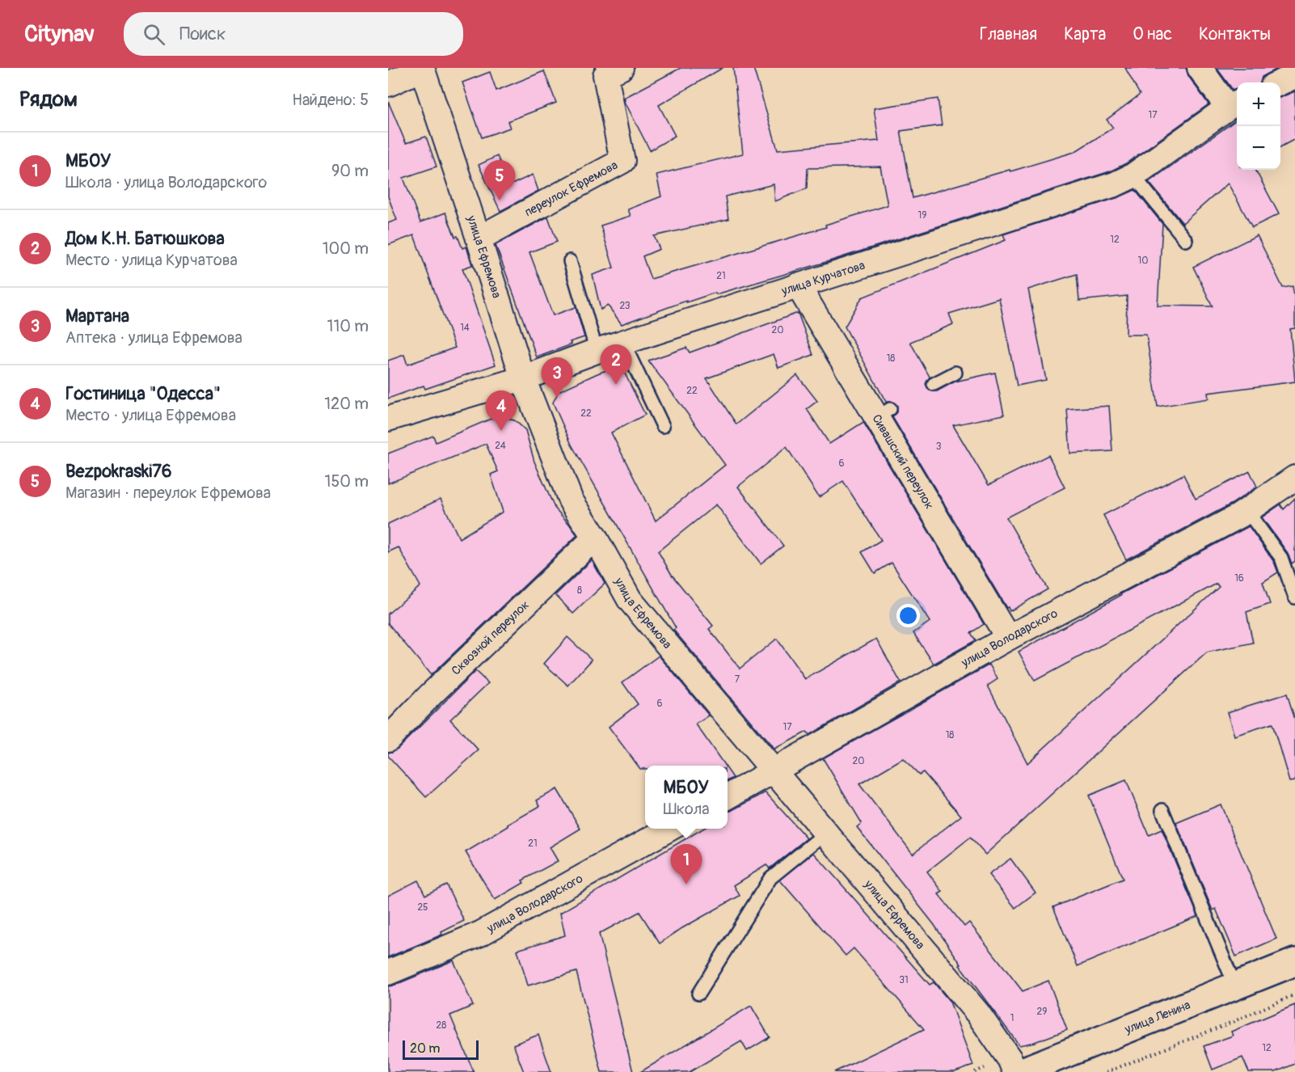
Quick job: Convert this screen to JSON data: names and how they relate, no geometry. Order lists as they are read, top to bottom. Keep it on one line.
{"streets":{"main road":["улица Ленина"],"street":["переулок Ефремова","улица Ефремова","улица Курчатова","Сивашский переулок","Сквозной переулок","улица Володарского"]},"crossings":[["переулок Ефремова","улица Ефремова"],["улица Ефремова","улица Курчатова"],["улица Ефремова","Сквозной переулок"],["улица Ефремова","улица Володарского"],["улица Курчатова","Сивашский переулок"],["Сивашский переулок","улица Володарского"]],"house_numbers":["17","19","12","10","21","23","14","20","18","22","22","24","3","6","16","8","7","6","17","18","20","21","25","31","29","1","28","12"],"scale_bar":"20 m","page":{"header":"Citynav","search":"Поиск","nav":["Главная","Карта","О нас","Контакты"],"heading":["Рядом","Найдено: 5"],"map_buttons":["+","−"],"list":[{"mark":"1","name":"МБОУ","note":"Школа · улица Володарского","value":"90 m"},{"mark":"2","name":"Дом К.Н. Батюшкова","note":"Место · улица Курчатова","value":"100 m"},{"mark":"3","name":"Мартана","note":"Аптека · улица Ефремова","value":"110 m"},{"mark":"4","name":"Гостиница \"Одесса\"","note":"Место · улица Ефремова","value":"120 m"},{"mark":"5","name":"Bezpokraski76","note":"Магазин · переулок Ефремова","value":"150 m"}],"pins":["5","2","3","4","1"],"popup":["МБОУ","Школа"],"scale":"20 m"}}
